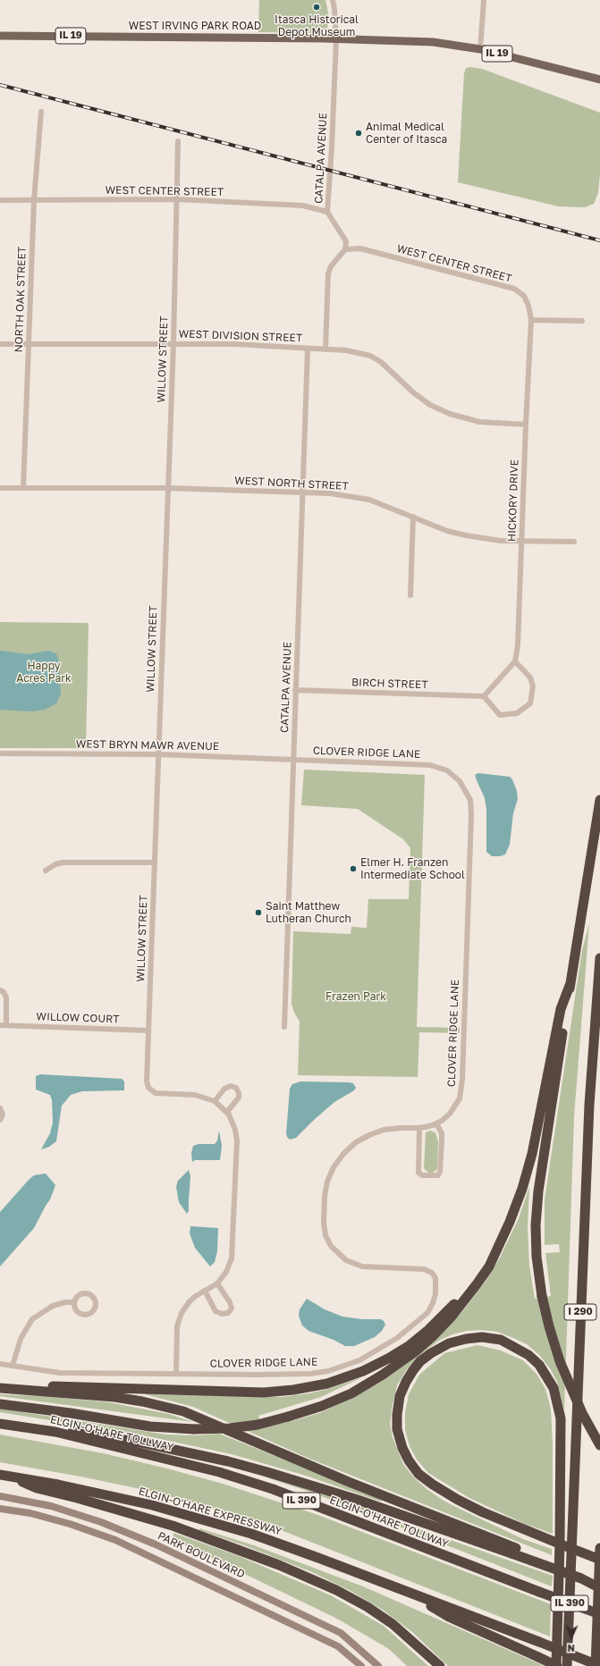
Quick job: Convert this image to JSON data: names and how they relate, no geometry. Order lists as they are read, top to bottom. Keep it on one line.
{"streets":{"highway":["I 290","ELGIN-O'HARE TOLLWAY","IL 390","ELGIN-O'HARE EXPRESSWAY"],"main road":["WEST IRVING PARK ROAD","IL 19"],"street":["CATALPA AVENUE","WEST CENTER STREET","NORTH OAK STREET","WEST DIVISION STREET","WILLOW STREET","WEST NORTH STREET","HICKORY DRIVE","BIRCH STREET","WEST BRYN MAWR AVENUE","CLOVER RIDGE LANE","WILLOW COURT","PARK BOULEVARD"]},"crossings":[["WEST IRVING PARK ROAD","CATALPA AVENUE"],["CATALPA AVENUE","WEST CENTER STREET"],["CATALPA AVENUE","WEST DIVISION STREET"],["CATALPA AVENUE","WEST NORTH STREET"],["CATALPA AVENUE","BIRCH STREET"],["CATALPA AVENUE","WEST BRYN MAWR AVENUE"],["CATALPA AVENUE","CLOVER RIDGE LANE"],["WEST CENTER STREET","NORTH OAK STREET"],["WEST CENTER STREET","WILLOW STREET"],["WEST CENTER STREET","HICKORY DRIVE"],["NORTH OAK STREET","WEST DIVISION STREET"],["NORTH OAK STREET","WEST NORTH STREET"],["WEST DIVISION STREET","WILLOW STREET"],["WILLOW STREET","WEST NORTH STREET"],["WILLOW STREET","WEST BRYN MAWR AVENUE"],["WILLOW STREET","WILLOW COURT"],["WEST NORTH STREET","HICKORY DRIVE"],["HICKORY DRIVE","BIRCH STREET"],["WEST BRYN MAWR AVENUE","CLOVER RIDGE LANE"]],"parks":["Happy Acres Park","Frazen Park"],"places":["Itasca Historical Depot Museum","Animal Medical Center of Itasca","Elmer H. Franzen Intermediate School","Saint Matthew Lutheran Church"],"north":"bottom"}
